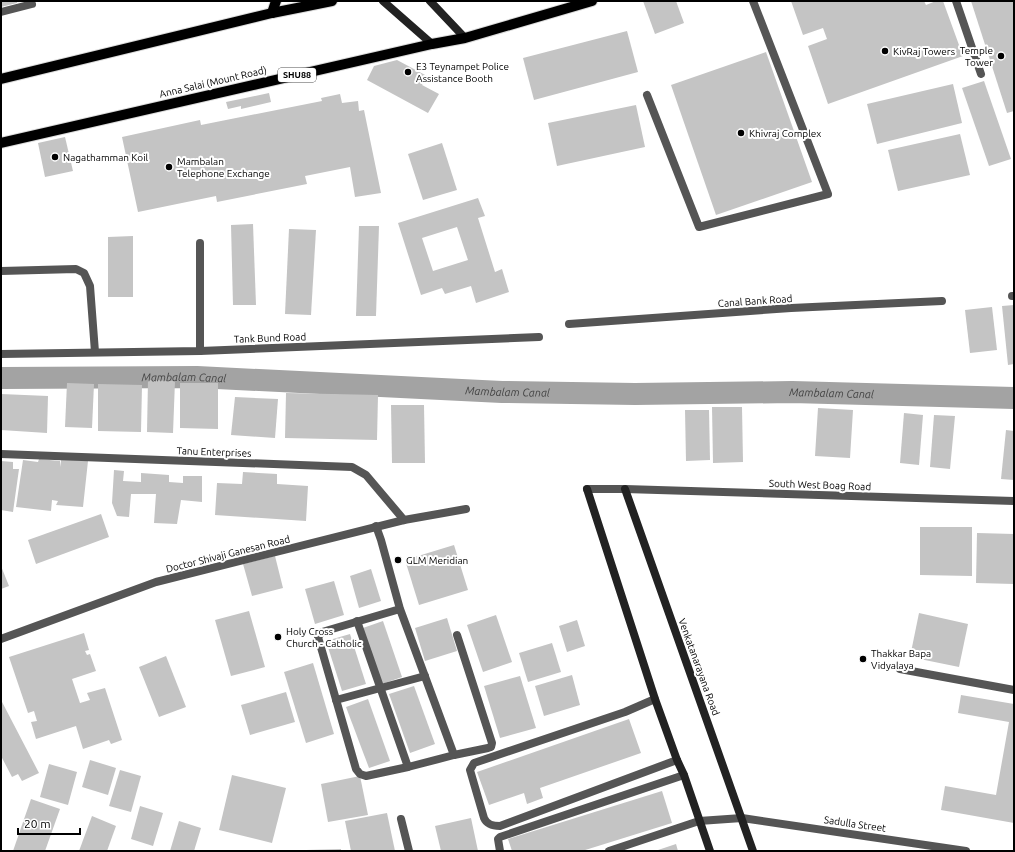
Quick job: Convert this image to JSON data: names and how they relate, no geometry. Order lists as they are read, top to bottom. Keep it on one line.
{"streets":{"main road":["SHU88","Anna Salai (Mount Road)","Venkatanarayana Road"],"street":["Canal Bank Road","Tank Bund Road","Tanu Enterprises","South West Boag Road","Doctor Shivaji Ganesan Road","Sadulla Street"]},"crossings":[["Tanu Enterprises","Doctor Shivaji Ganesan Road"],["South West Boag Road","Venkatanarayana Road"],["Venkatanarayana Road","Sadulla Street"]],"water":["Mambalam Canal"],"places":["KivRaj Towers","Temple Tower","E3 Teynampet Police Assistance Booth","Khivraj Complex","Nagathamman Koil","Mambalan Telephone Exchange","GLM Meridian","Holy Cross Church - Catholic","Thakkar Bapa Vidyalaya"],"scale_bar":"20 m"}
